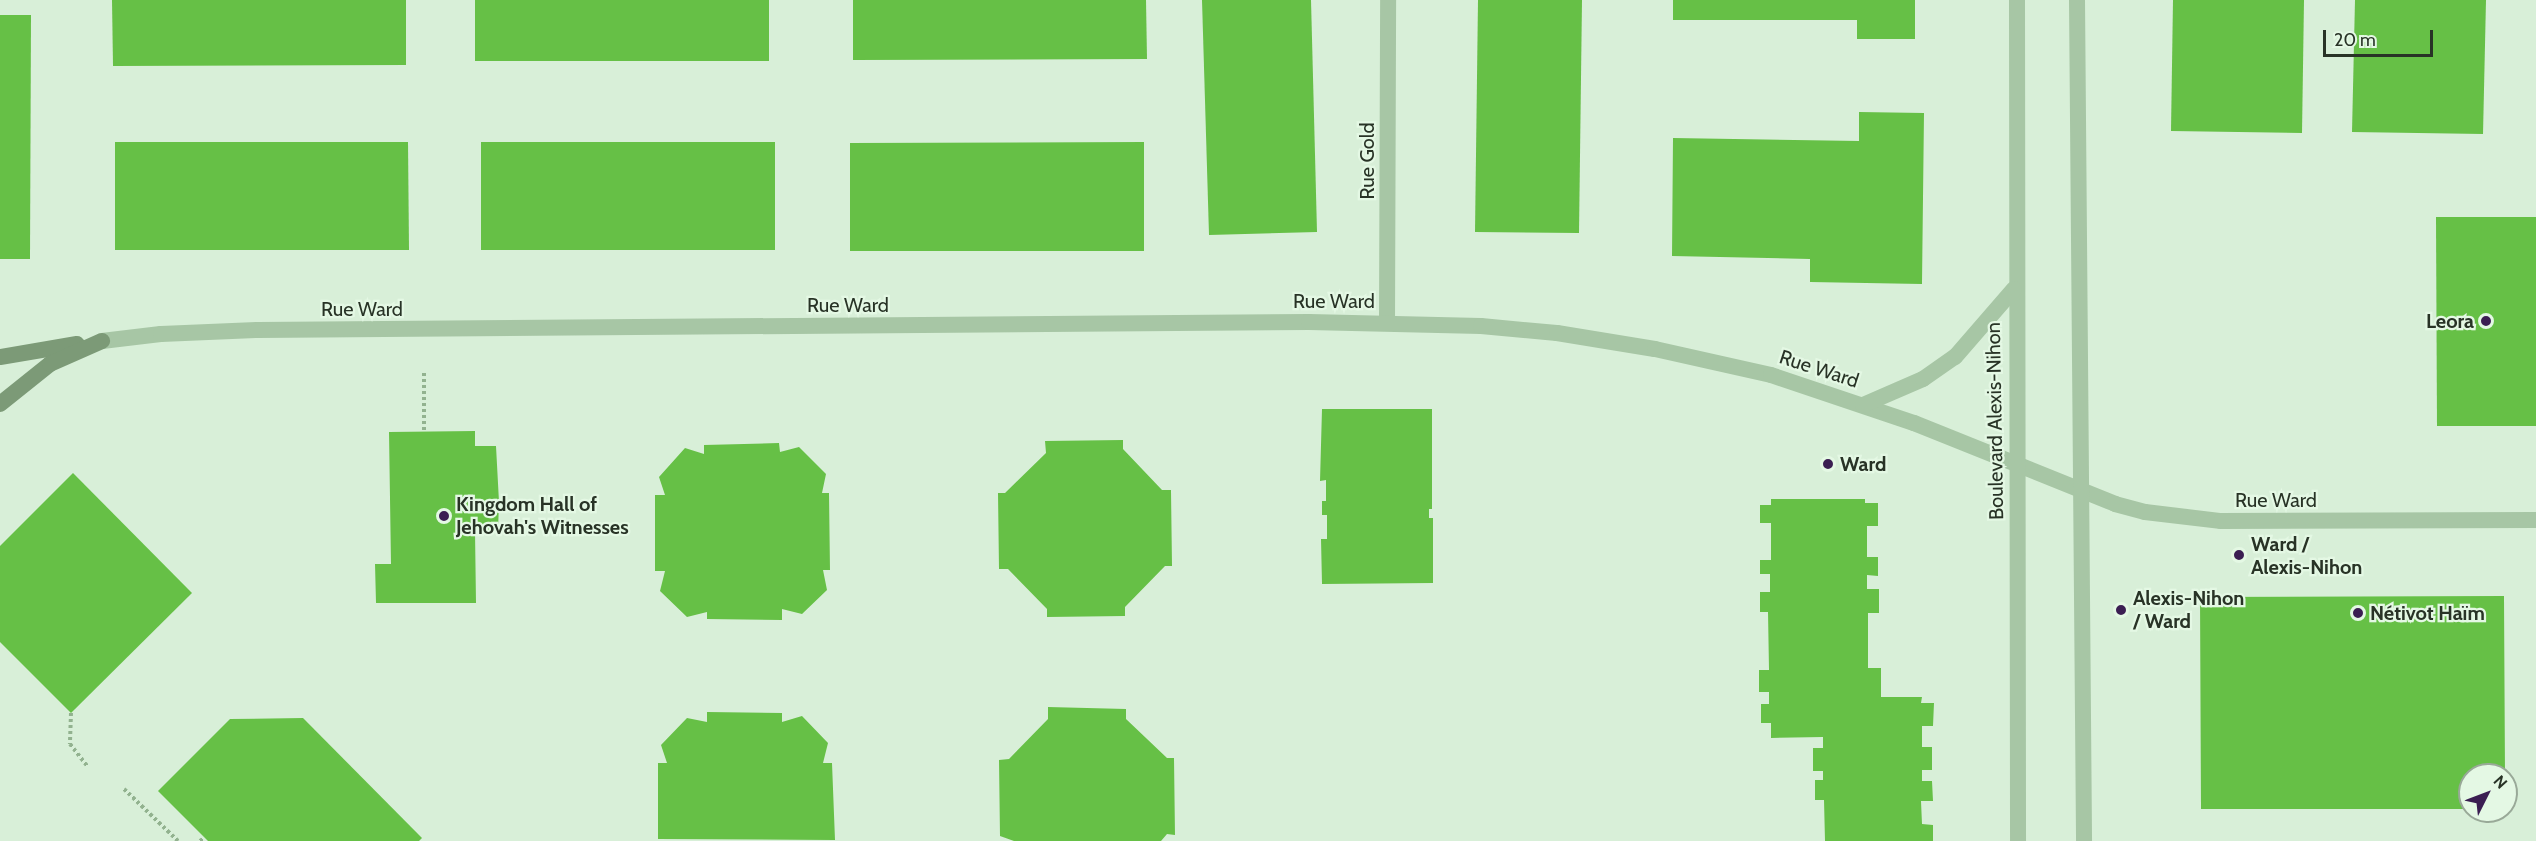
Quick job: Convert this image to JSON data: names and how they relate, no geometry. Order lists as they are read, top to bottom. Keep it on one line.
{"streets":{"street":["Rue Gold","Rue Ward","Boulevard Alexis-Nihon"]},"crossings":[["Rue Gold","Rue Ward"],["Rue Ward","Boulevard Alexis-Nihon"]],"places":["Leora","Ward","Kingdom Hall of Jehovah's Witnesses","Ward / Alexis-Nihon","Alexis-Nihon / Ward","Nétivot Haïm"],"scale_bar":"20 m","north":"top right"}
